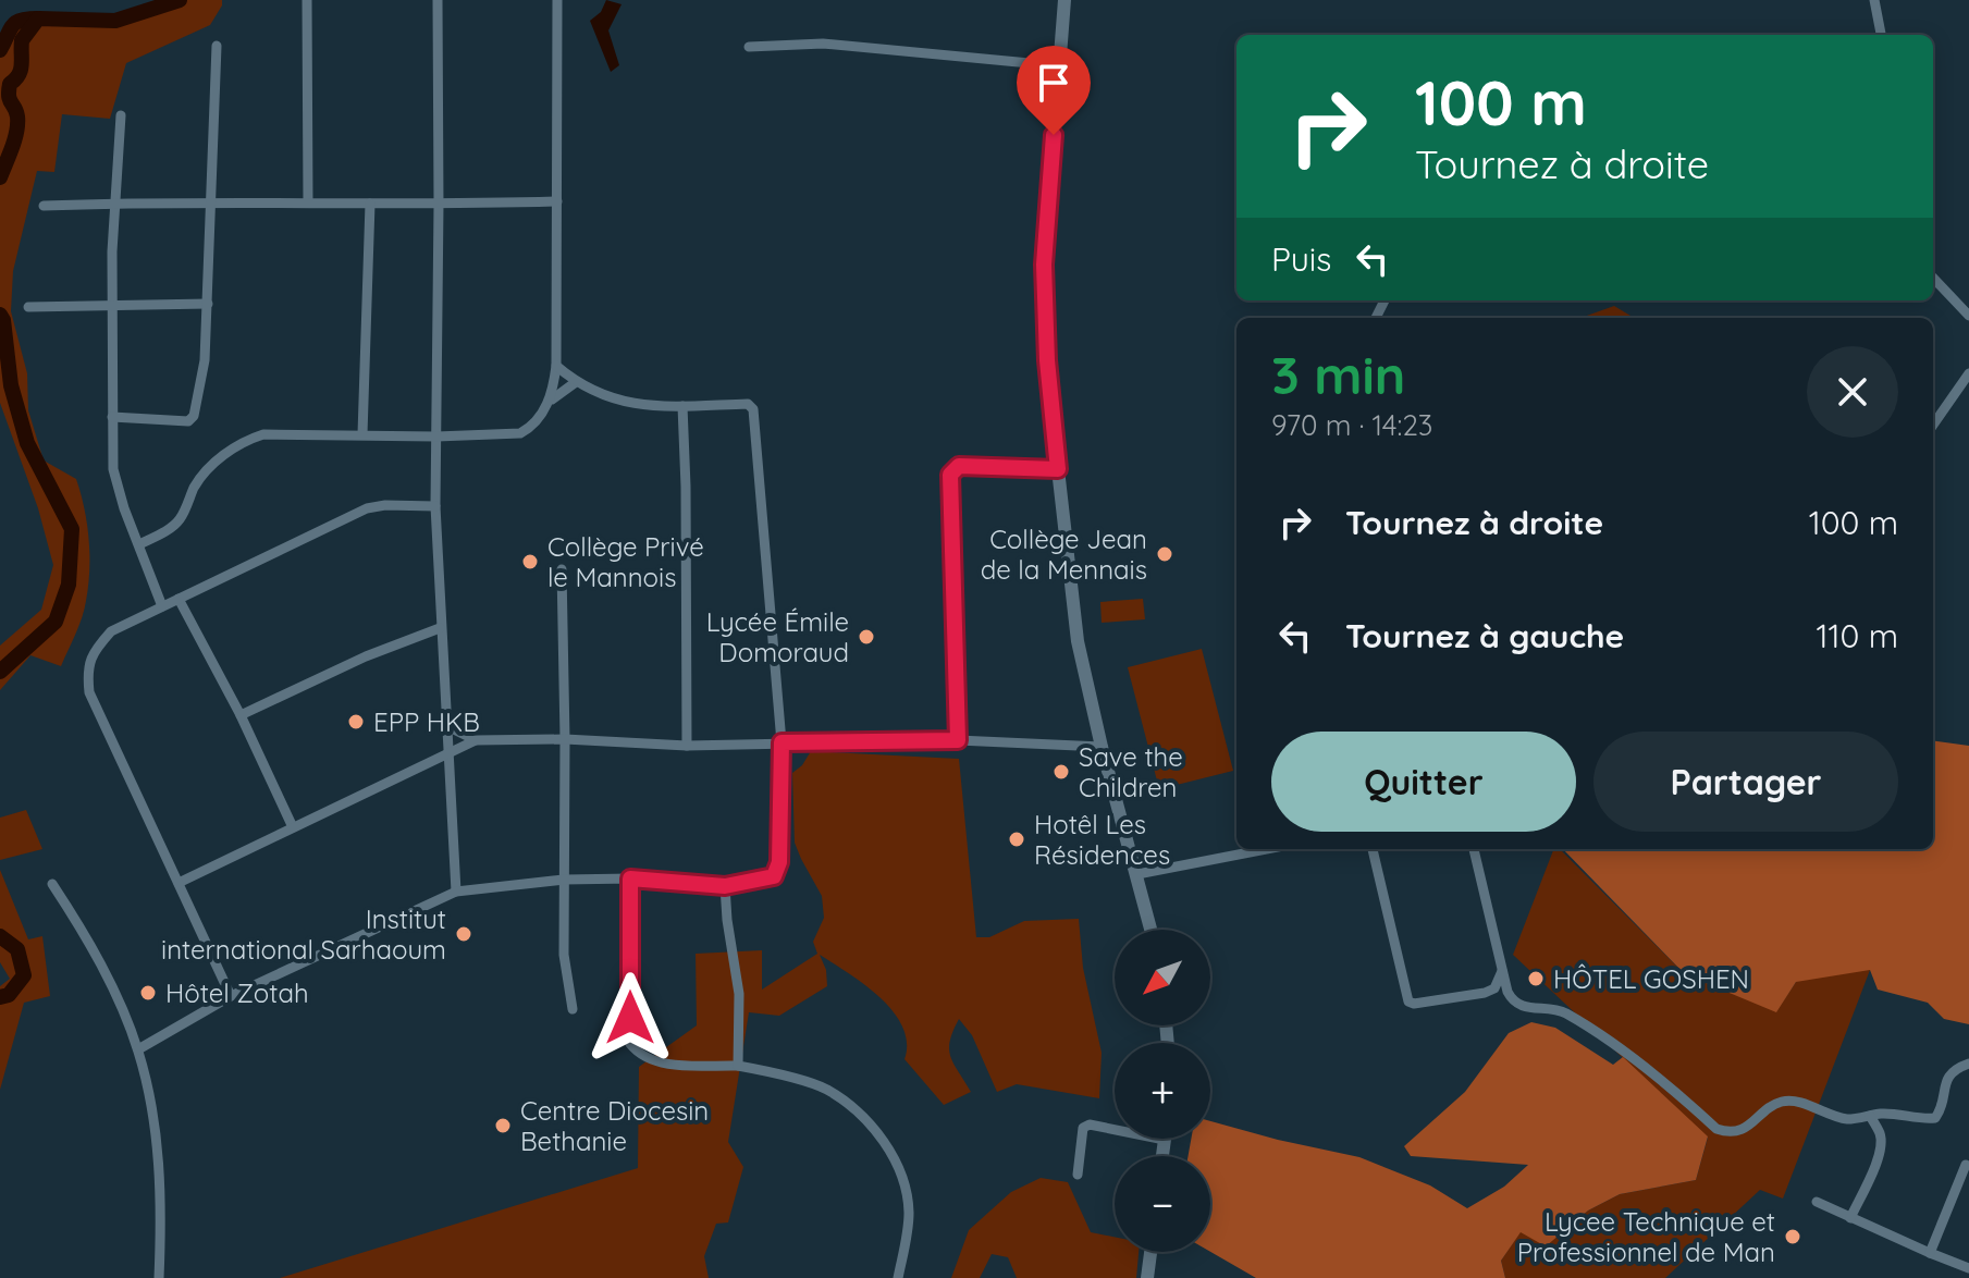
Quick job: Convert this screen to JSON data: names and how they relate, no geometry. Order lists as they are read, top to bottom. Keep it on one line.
{"places":["Collège Jean de la Mennais","Collège Privé le Mannois","Lycée Émile Domoraud","EPP HKB","Save the Children","Hotêl Les Résidences","Institut international Sarhaoum","HÔTEL GOSHEN","Hôtel Zotah","Centre Diocesin Bethanie","Lycee Technique et Professionnel de Man"],"north":"bottom left","page":{"turn":["100 m","Tournez à droite"],"then":"Puis","heading":["3 min","970 m · 14:23"],"list":[{"name":"Tournez à droite","value":"100 m"},{"name":"Tournez à gauche","value":"110 m"}],"buttons":["Quitter","Partager"],"map_buttons":["+","−"]}}
